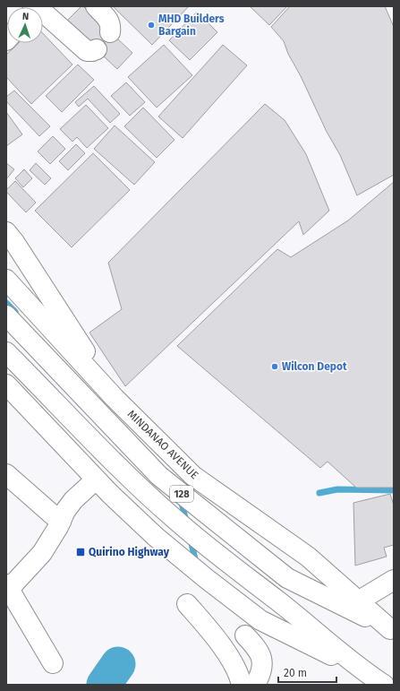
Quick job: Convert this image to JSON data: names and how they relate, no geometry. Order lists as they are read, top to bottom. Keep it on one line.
{"streets":{"main road":["MINDANAO AVENUE","128"]},"places":{"other":["MHD Builders Bargain","Wilcon Depot"],"transit":["Quirino Highway"]},"scale_bar":"20 m","north":"top"}
